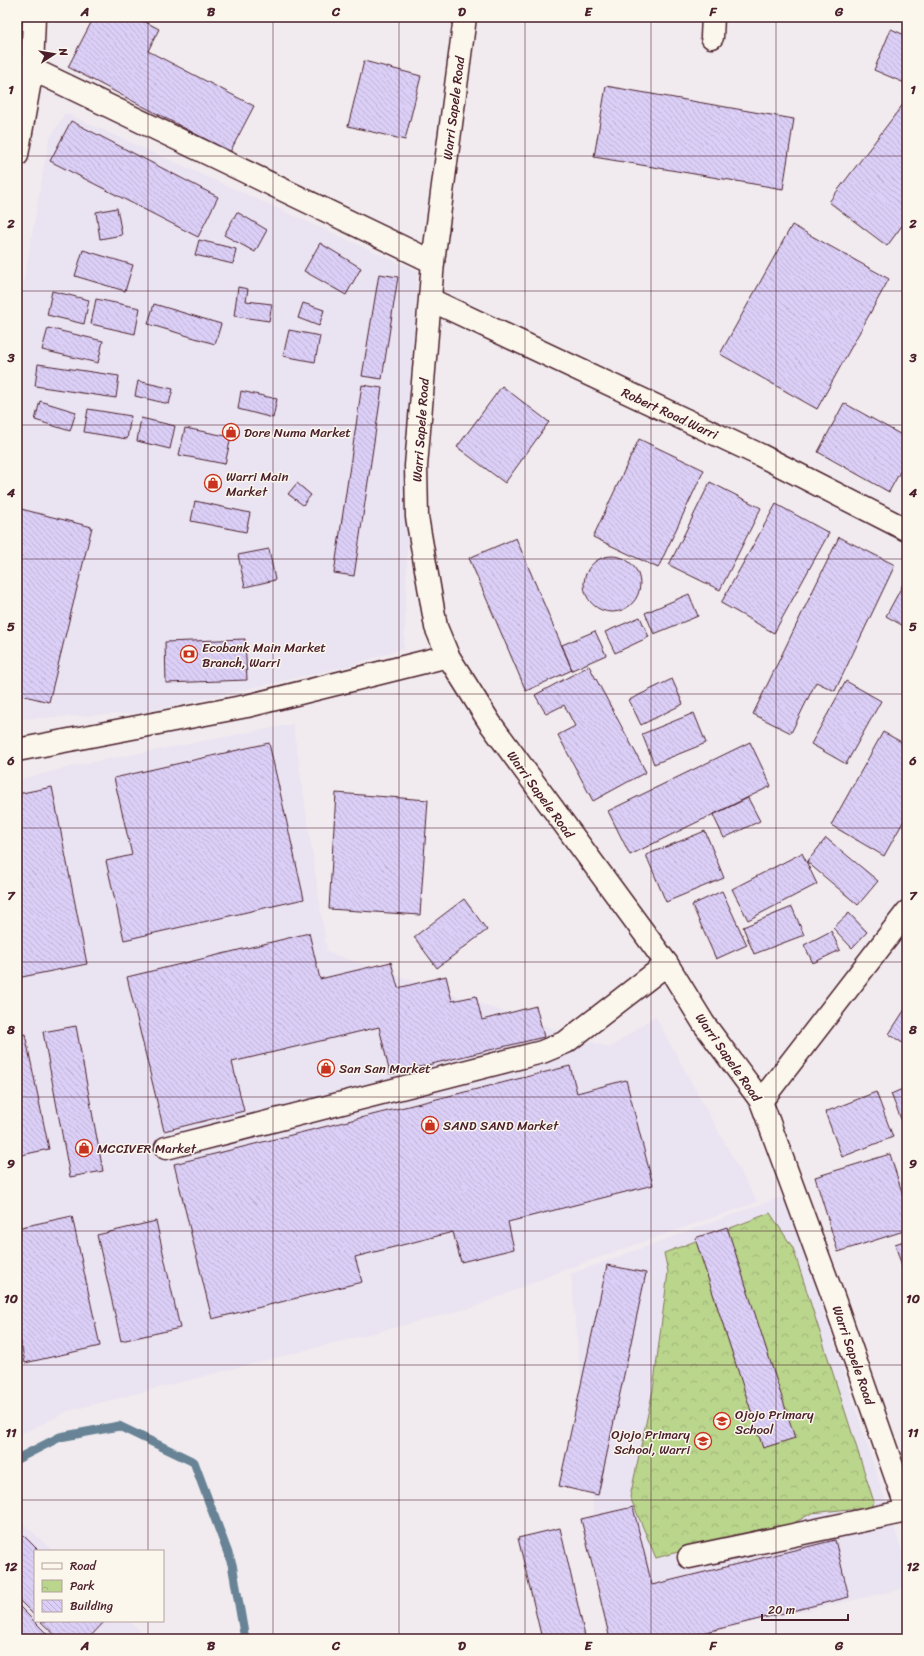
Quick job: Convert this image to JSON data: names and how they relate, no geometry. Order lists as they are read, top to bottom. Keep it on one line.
{"streets":{"street":["Warri Sapele Road","Robert Road Warri"]},"crossings":[["Warri Sapele Road","Robert Road Warri"]],"places":{"shop":["Dore Numa Market","Warri Main Market","San San Market","SAND SAND Market","MCCIVER Market"],"bank":["Ecobank Main Market Branch, Warri"],"school or university":["Ojojo Primary School","Ojojo Primary School, Warri"]},"legend":["Road","Park","Building"],"scale_bar":"20 m","north":"right","grid":{"columns":["A","B","C","D","E","F","G"],"rows":["1","2","3","4","5","6","7","8","9","10","11","12"]}}
